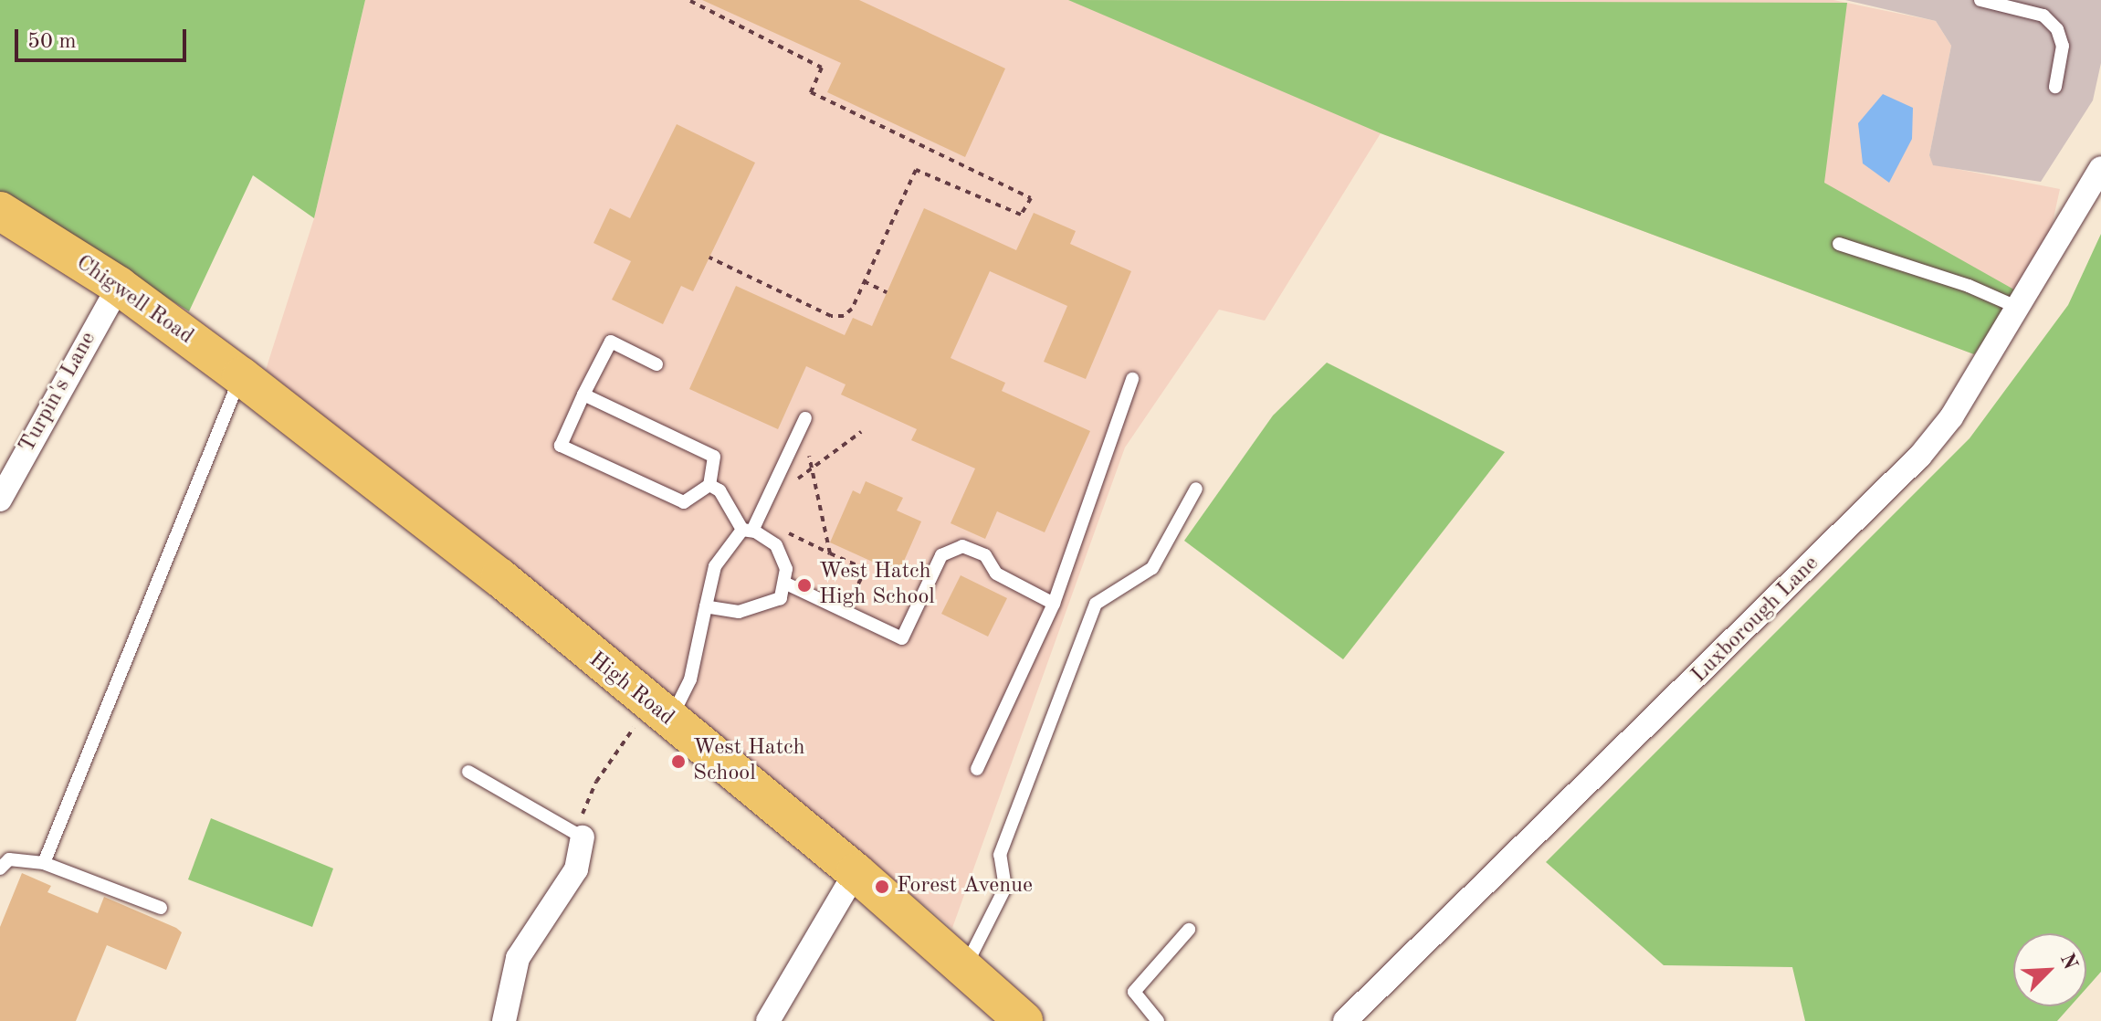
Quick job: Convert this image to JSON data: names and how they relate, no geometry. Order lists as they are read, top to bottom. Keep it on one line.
{"streets":{"main road":["Chigwell Road","High Road"],"street":["Turpin's Lane","Luxborough Lane"]},"crossings":[["Chigwell Road","Turpin's Lane"],["Chigwell Road","High Road"]],"places":["West Hatch High School","West Hatch School","Forest Avenue"],"scale_bar":"50 m","north":"top right"}
